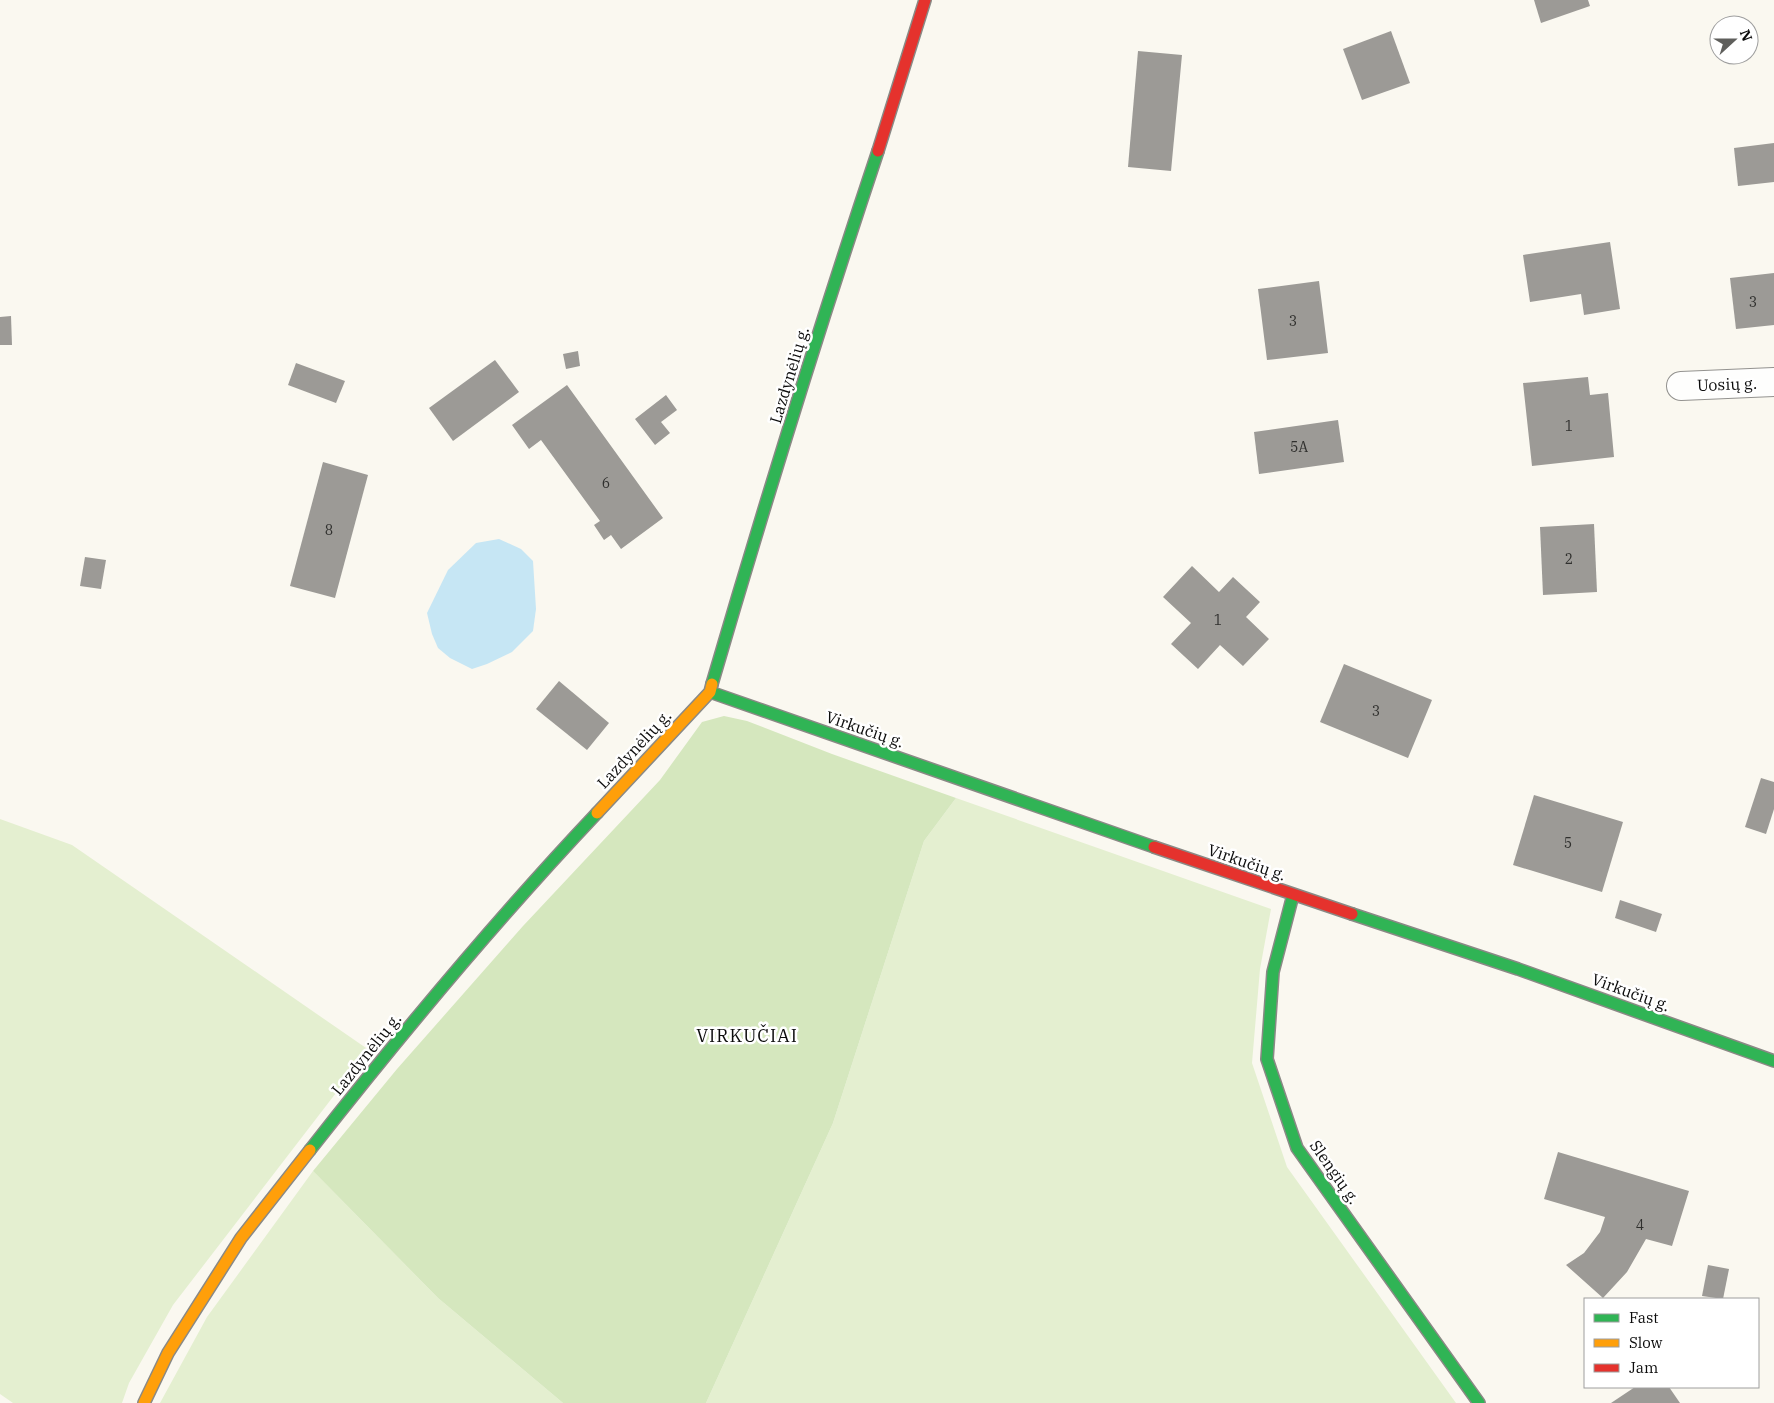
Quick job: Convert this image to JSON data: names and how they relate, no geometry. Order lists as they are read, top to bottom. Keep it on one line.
{"streets":{"street":["Lazdynėlių g.","Uosių g.","Virkučių g.","Slengių g."]},"crossings":[["Lazdynėlių g.","Virkučių g."],["Virkučių g.","Slengių g."]],"districts":["VIRKUČIAI"],"house_numbers":["3","3","1","5A","6","8","2","1","3","5","4"],"legend":["Fast","Slow","Jam"],"north":"right"}
